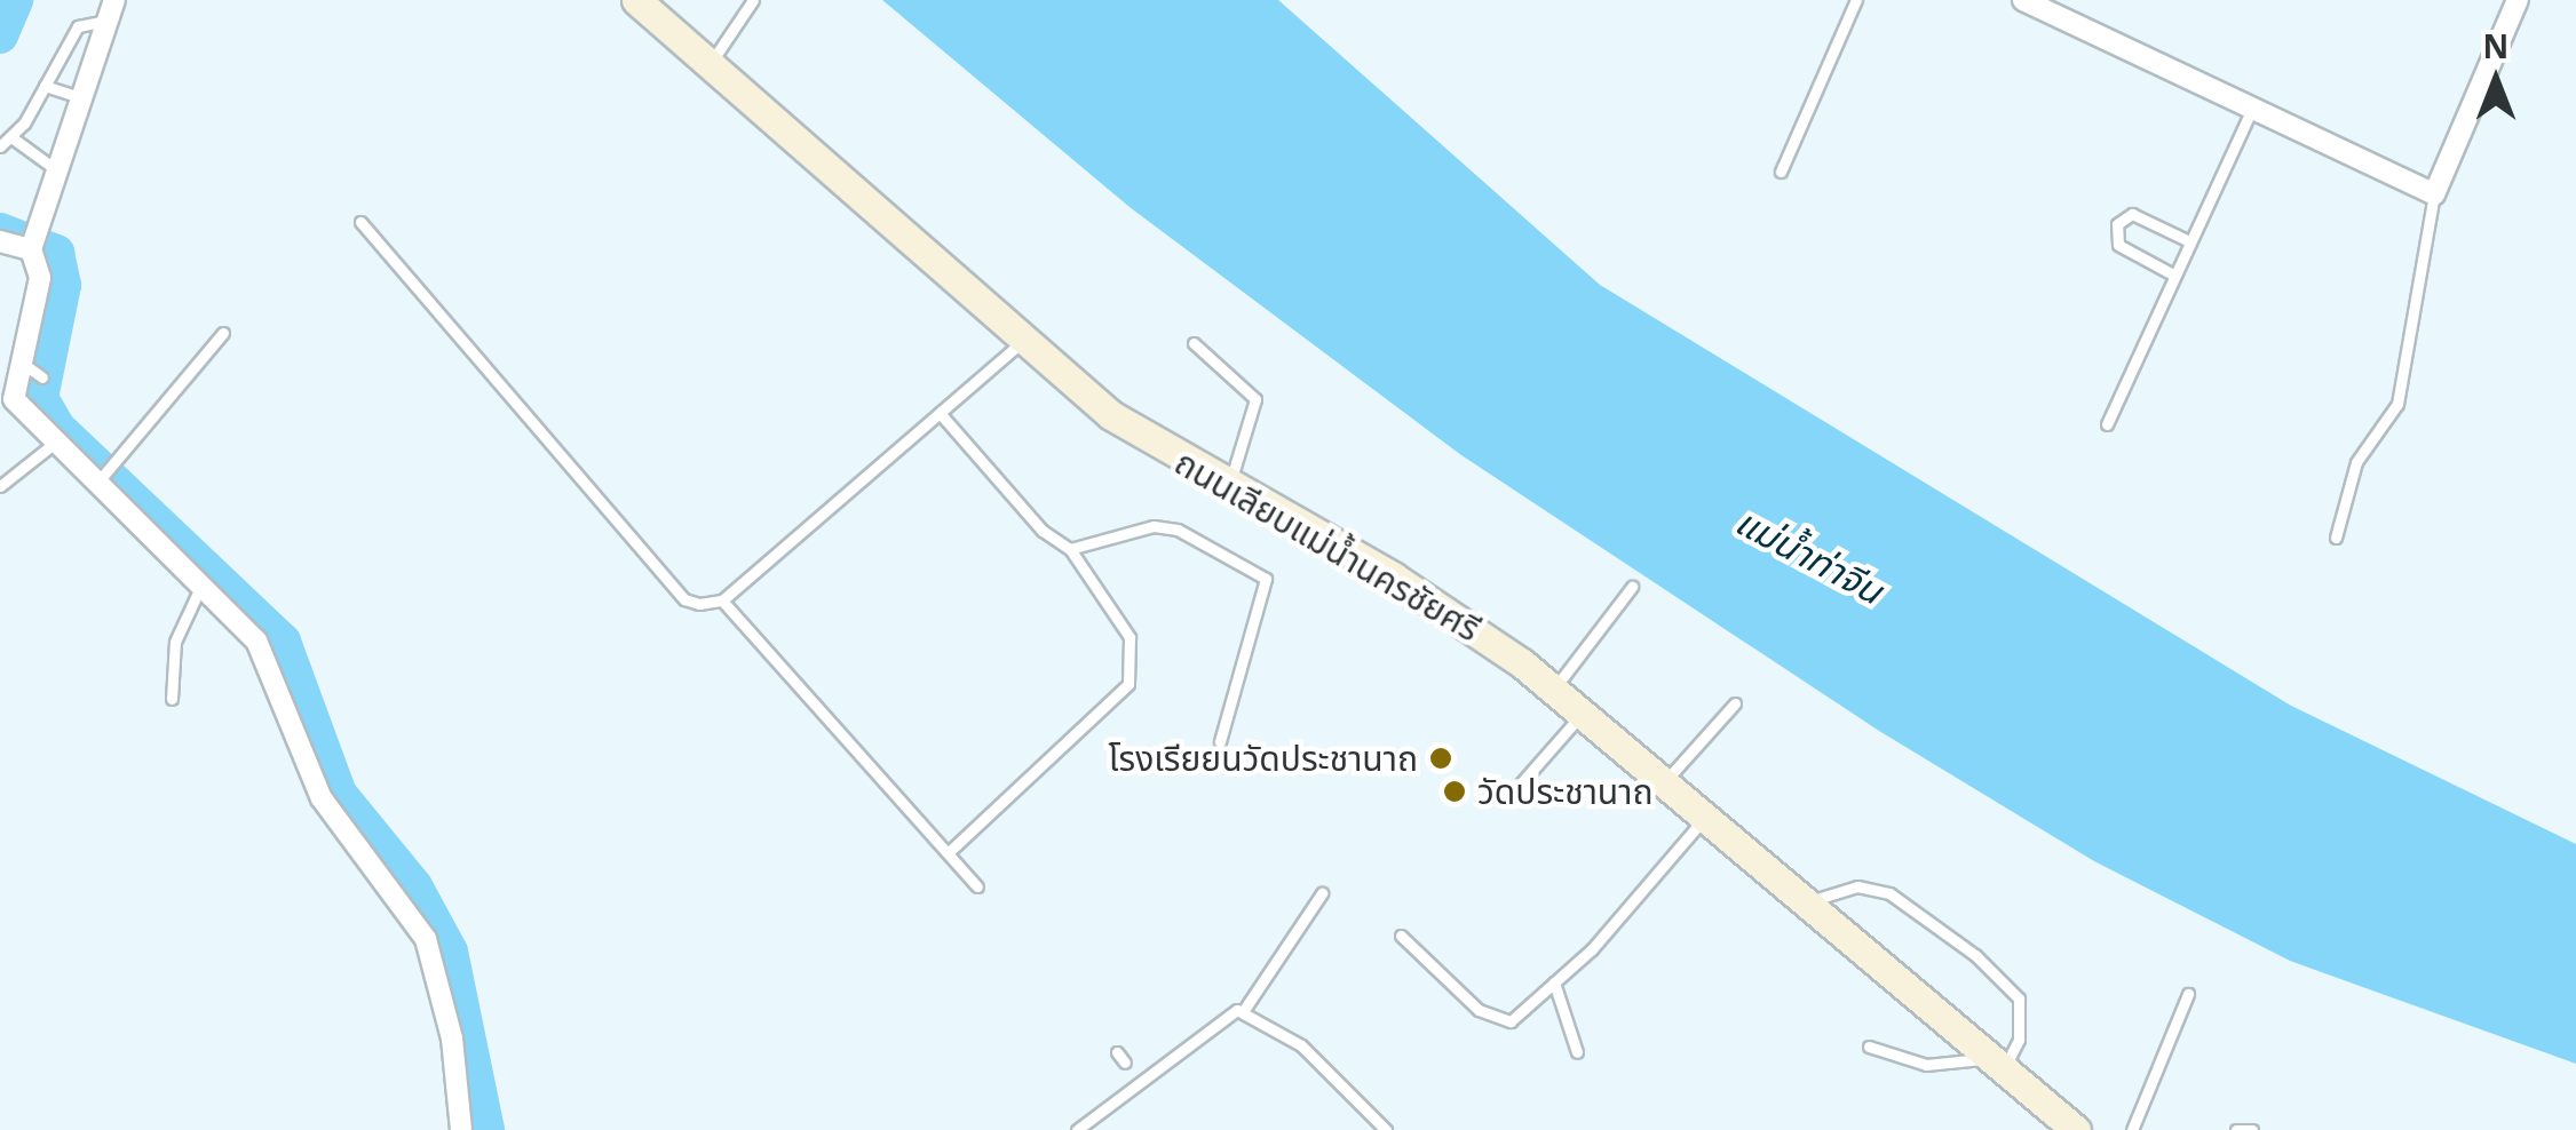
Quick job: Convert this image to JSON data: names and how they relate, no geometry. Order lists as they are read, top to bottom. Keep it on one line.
{"streets":{"main road":["ถนนเลียบแม่น้ำนครชัยศรี"]},"water":["แม่น้ำท่าจีน"],"places":["โรงเรียยนวัดประชานาถ","วัดประชานาถ"],"north":"top"}
